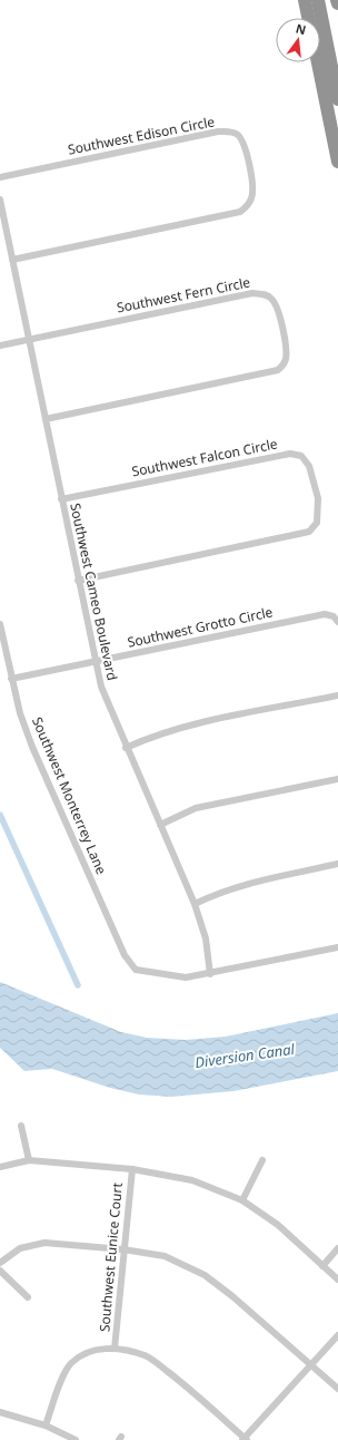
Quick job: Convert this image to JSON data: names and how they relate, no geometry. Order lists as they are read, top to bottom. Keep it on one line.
{"streets":{"street":["Southwest Edison Circle","Southwest Fern Circle","Southwest Falcon Circle","Southwest Cameo Boulevard","Southwest Grotto Circle","Southwest Monterrey Lane","Southwest Eunice Court"]},"crossings":[["Southwest Edison Circle","Southwest Cameo Boulevard"],["Southwest Fern Circle","Southwest Cameo Boulevard"],["Southwest Falcon Circle","Southwest Cameo Boulevard"],["Southwest Cameo Boulevard","Southwest Grotto Circle"],["Southwest Cameo Boulevard","Southwest Monterrey Lane"],["Southwest Grotto Circle","Southwest Monterrey Lane"]],"water":["Diversion Canal"],"north":"top"}
